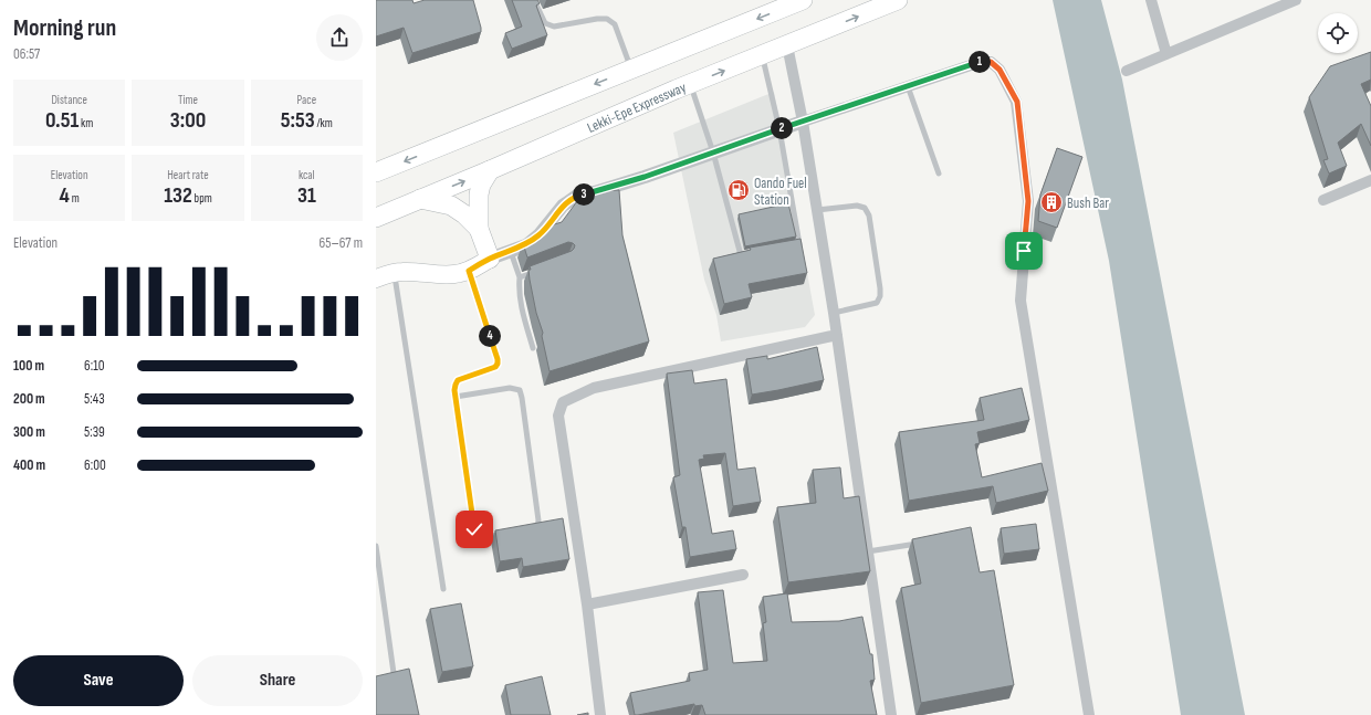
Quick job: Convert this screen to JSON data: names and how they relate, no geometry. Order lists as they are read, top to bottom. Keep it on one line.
{"streets":{"highway":["Lekki-Epe Expressway"]},"places":{"fuel station":["Oando Fuel Station"],"building":["Bush Bar"]},"page":{"heading":["Morning run","06:57"],"pins":["1","2","3","4"],"stats":[["Distance","0.51 km"],["Time","3:00"],["Pace","5:53 /km"],["Elevation","4 m"],["Heart rate","132 bpm"],["kcal","31"]],"chart":["Elevation","65–67 m"],"list":[{"name":"100 m","note":"6:10"},{"name":"200 m","note":"5:43"},{"name":"300 m","note":"5:39"},{"name":"400 m","note":"6:00"}],"buttons":["Save","Share"]}}
